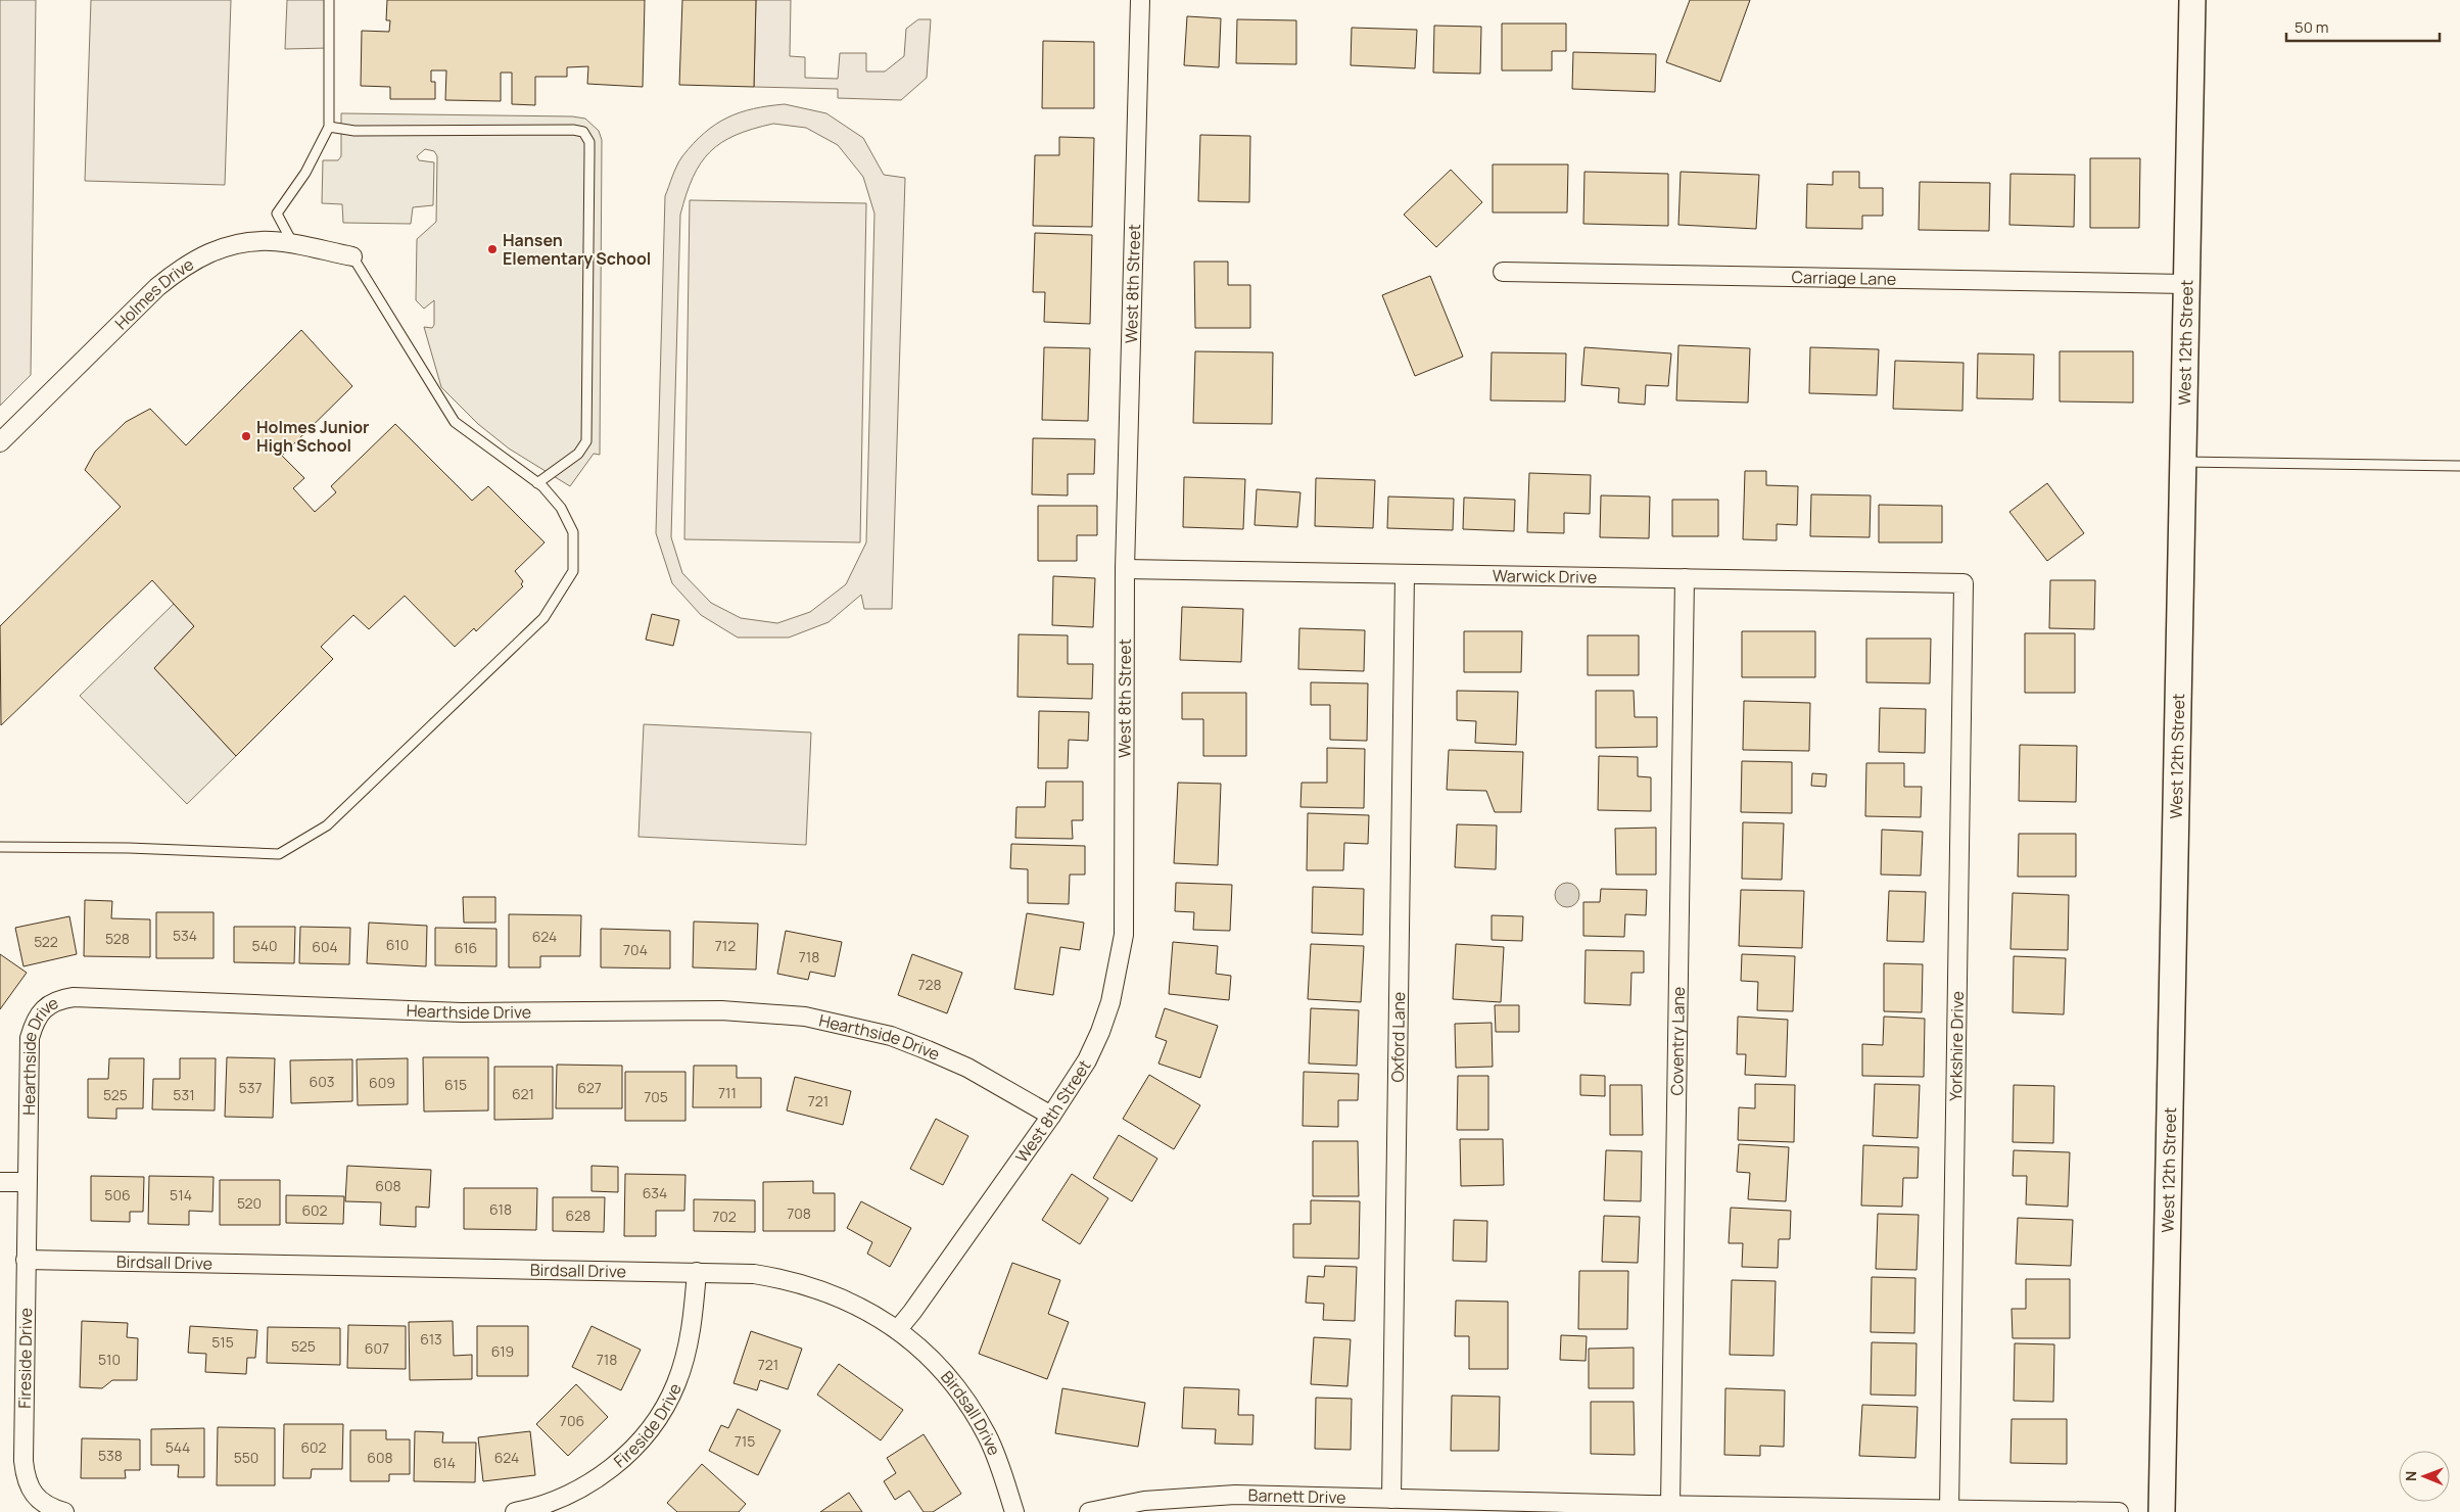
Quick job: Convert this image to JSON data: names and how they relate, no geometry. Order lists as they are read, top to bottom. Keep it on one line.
{"streets":{"main road":["West 12th Street"],"street":["Carriage Lane","West 8th Street","Holmes Drive","Warwick Drive","Hearthside Drive","Oxford Lane","Coventry Lane","Yorkshire Drive","Birdsall Drive","Fireside Drive","Barnett Drive"]},"crossings":[["Carriage Lane","West 12th Street"],["West 8th Street","Warwick Drive"],["West 8th Street","Hearthside Drive"],["West 8th Street","Birdsall Drive"],["Warwick Drive","Oxford Lane"],["Warwick Drive","Coventry Lane"],["Warwick Drive","Yorkshire Drive"],["Hearthside Drive","Fireside Drive"],["Oxford Lane","Barnett Drive"],["Coventry Lane","Barnett Drive"],["Yorkshire Drive","Barnett Drive"],["Birdsall Drive","Fireside Drive"]],"places":["Hansen Elementary School","Holmes Junior High School"],"house_numbers":["534","624","528","522","610","540","712","604","616","704","718","728","603","609","615","537","627","711","621","525","531","705","721","608","634","506","514","520","618","602","708","628","702","613","515","525","607","619","510","718","721","706","715","544","602","538","550","608","624","614"],"scale_bar":"50 m","north":"left"}
